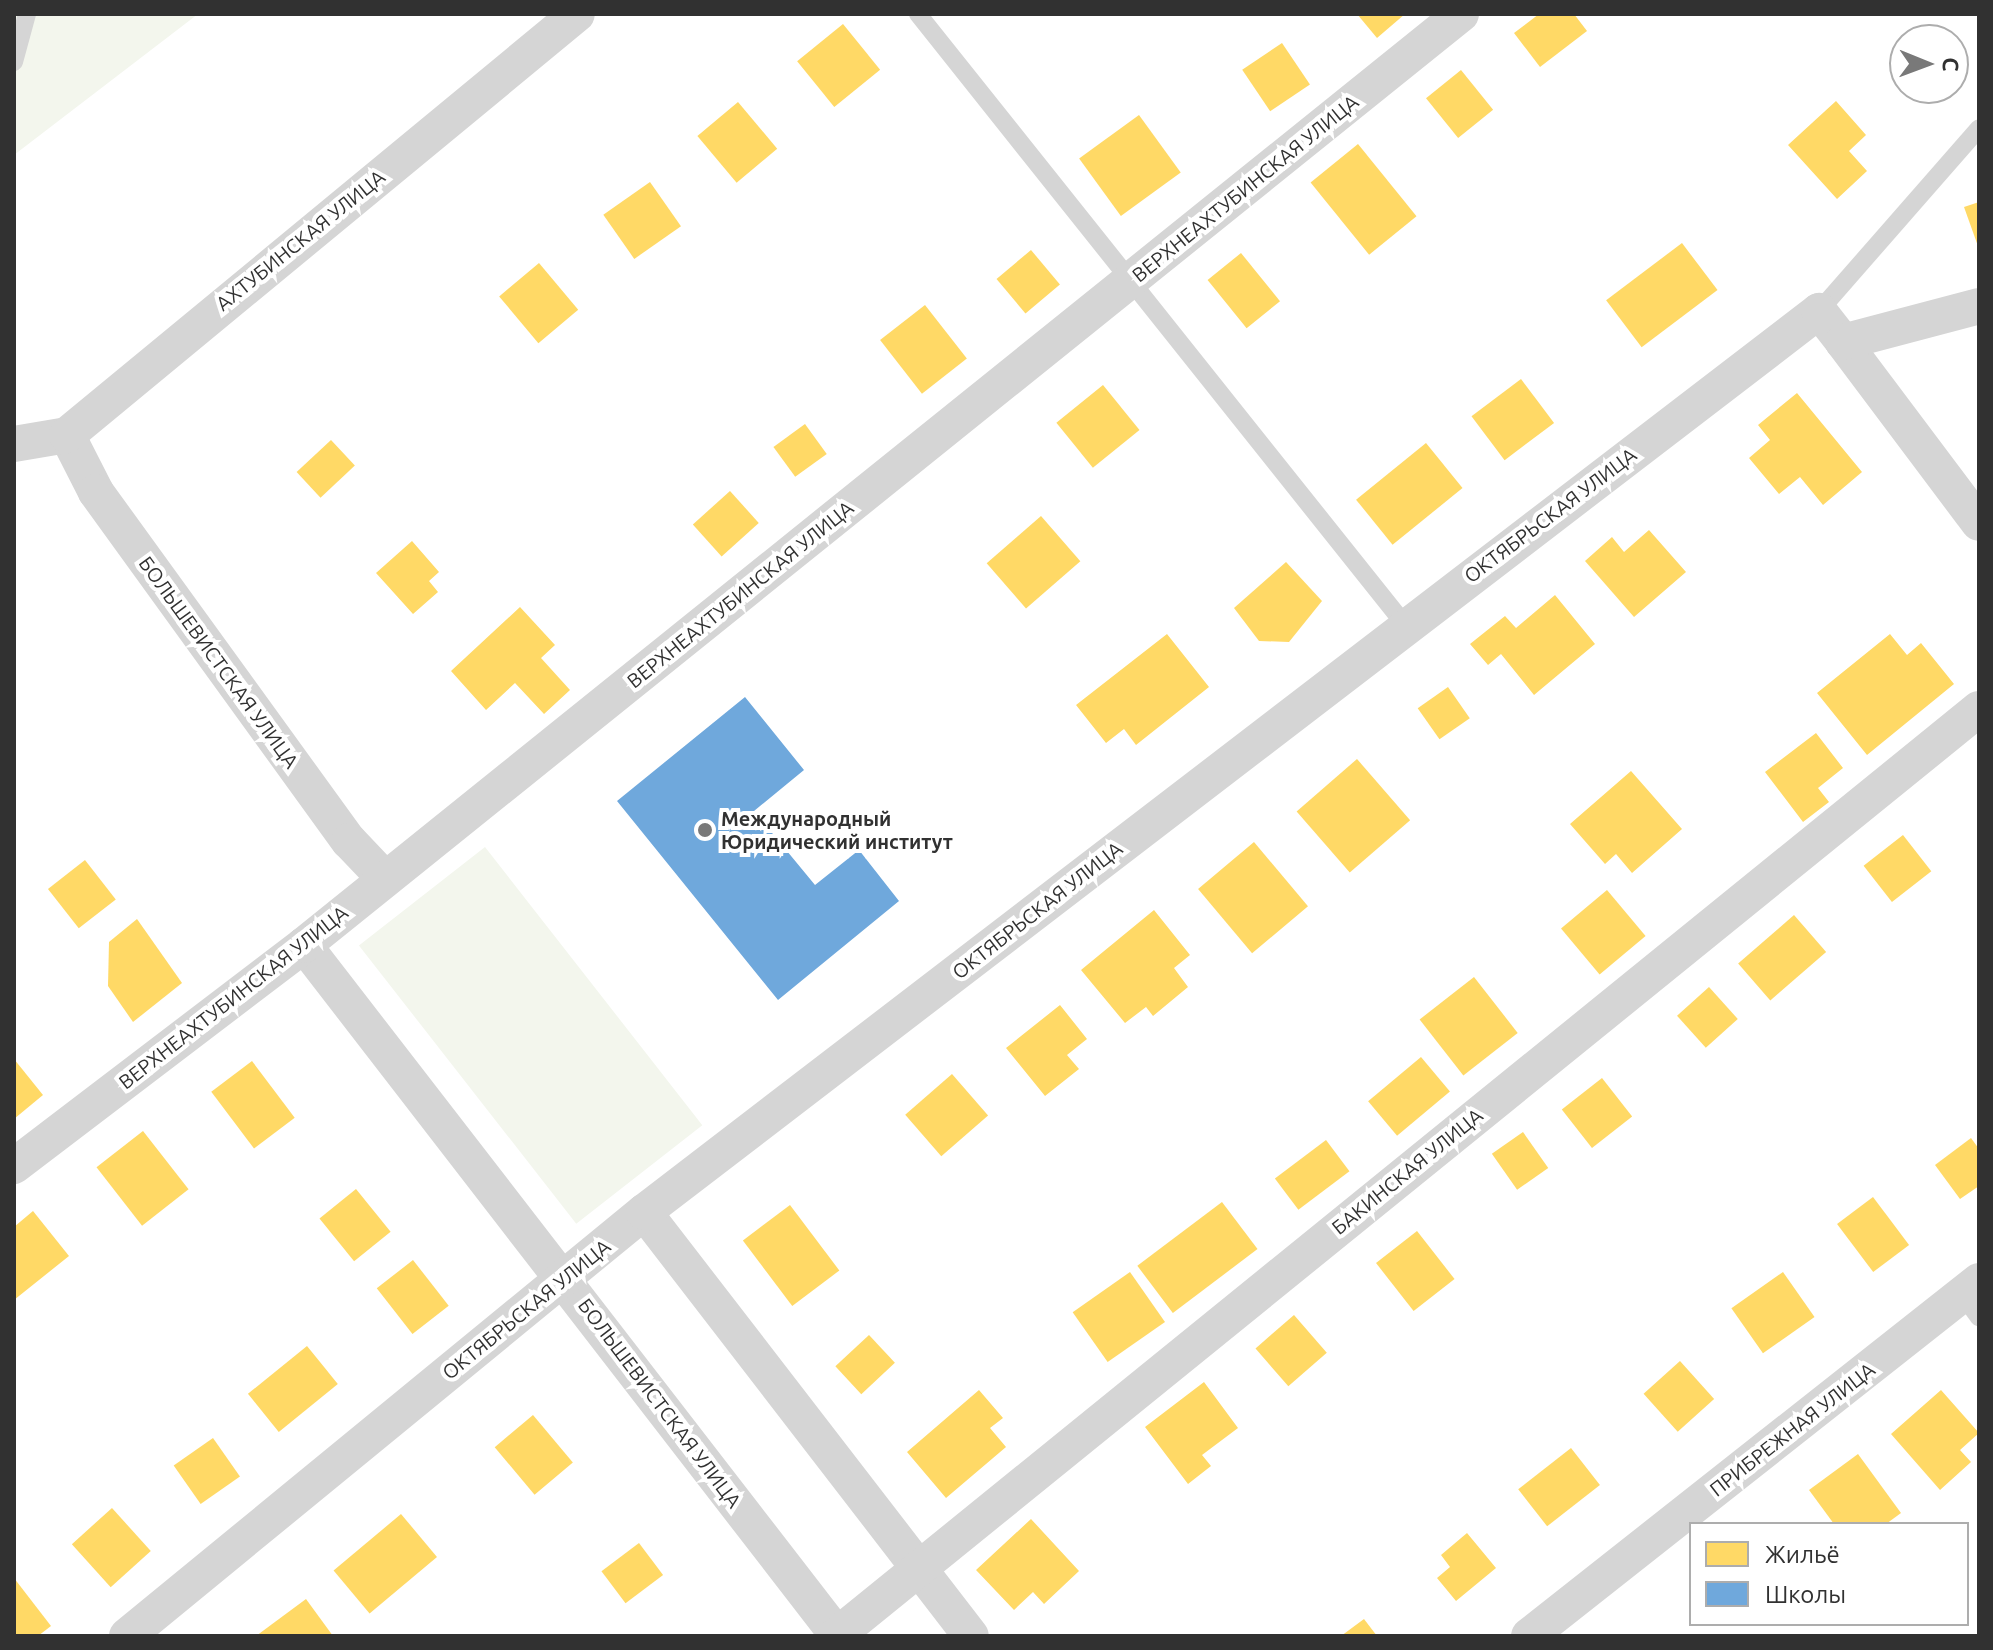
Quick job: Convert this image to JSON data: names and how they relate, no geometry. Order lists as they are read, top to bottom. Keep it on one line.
{"streets":{"street":["ВЕРХНЕАХТУБИНСКАЯ УЛИЦА","АХТУБИНСКАЯ УЛИЦА","ОКТЯБРЬСКАЯ УЛИЦА","БОЛЬШЕВИСТСКАЯ УЛИЦА","БАКИНСКАЯ УЛИЦА","ПРИБРЕЖНАЯ УЛИЦА"]},"crossings":[["ВЕРХНЕАХТУБИНСКАЯ УЛИЦА","БОЛЬШЕВИСТСКАЯ УЛИЦА"],["АХТУБИНСКАЯ УЛИЦА","БОЛЬШЕВИСТСКАЯ УЛИЦА"],["ОКТЯБРЬСКАЯ УЛИЦА","БОЛЬШЕВИСТСКАЯ УЛИЦА"],["БОЛЬШЕВИСТСКАЯ УЛИЦА","БАКИНСКАЯ УЛИЦА"]],"places":["Международный Юридический институт"],"legend":["Жильё","Школы"],"north":"right"}
